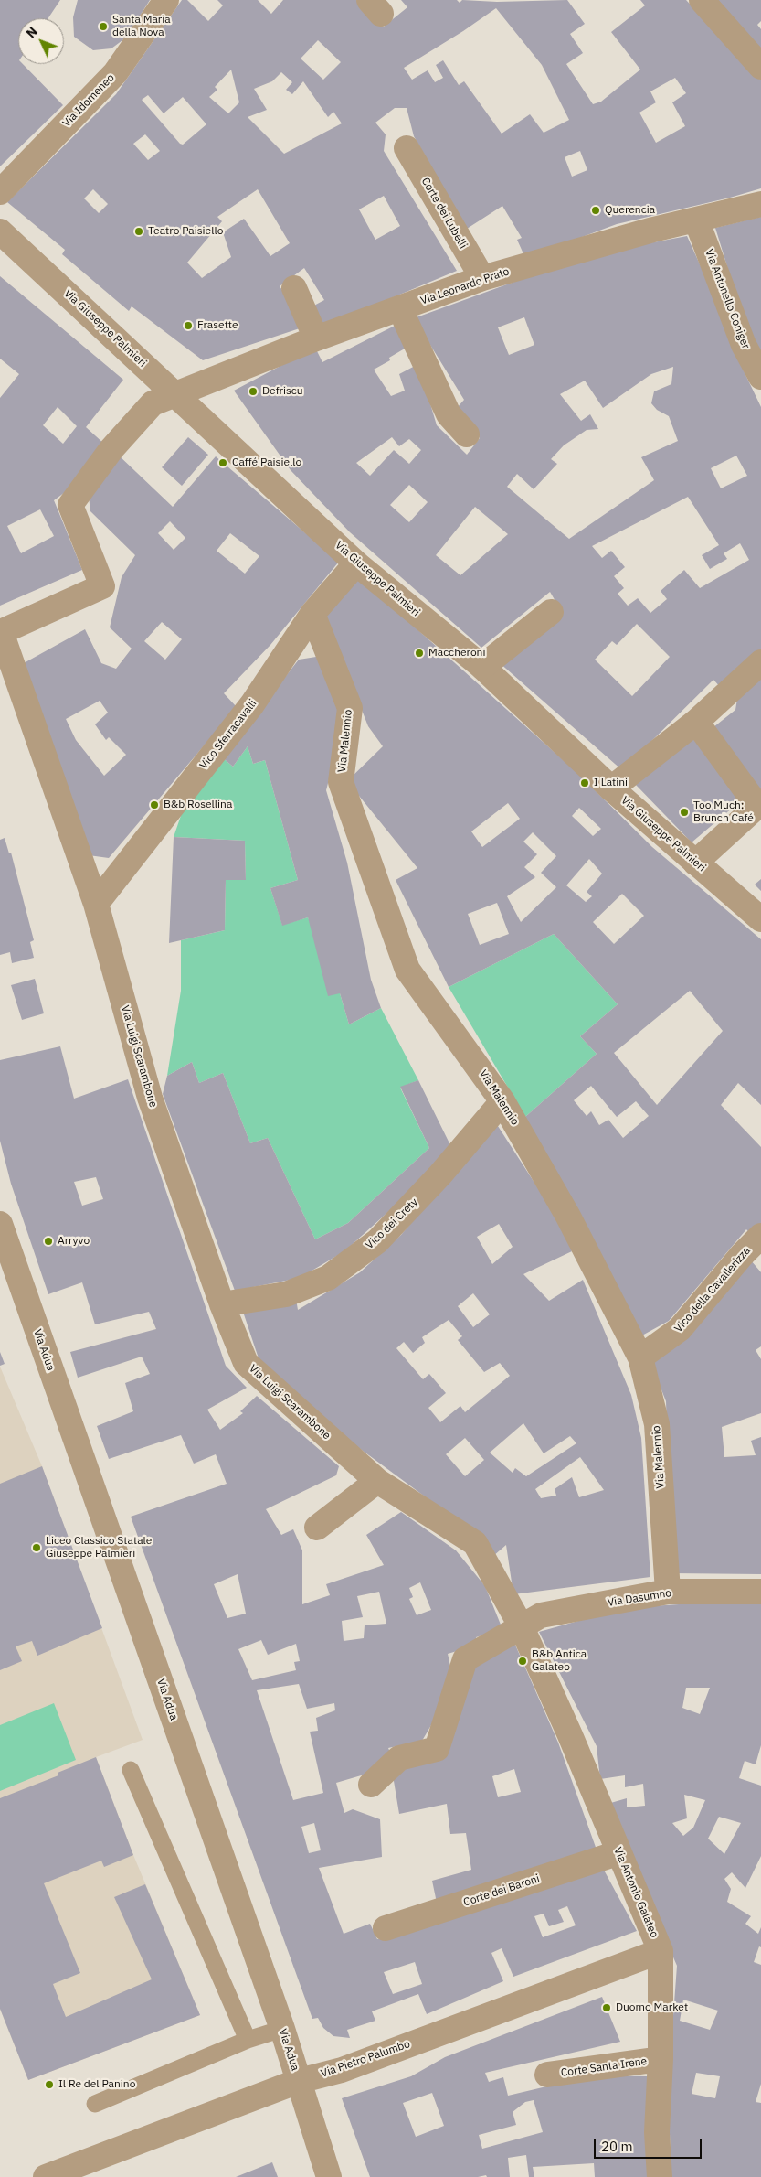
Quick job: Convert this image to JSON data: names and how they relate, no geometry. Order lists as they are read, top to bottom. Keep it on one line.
{"streets":{"street":["Via Idomeneo","Corte dei Lubelli","Via Leonardo Prato","Via Antonello Coniger","Via Giuseppe Palmieri","Vico Sferracavalli","Via Malennio","Via Luigi Scarambone","Vico dei Crety","Vico della Cavallerizza","Via Adua","Via Dasumno","Corte dei Baroni","Via Antonio Galateo","Via Pietro Palumbo","Corte Santa Irene"]},"crossings":[["Corte dei Lubelli","Via Leonardo Prato"],["Via Leonardo Prato","Via Antonello Coniger"],["Via Leonardo Prato","Via Giuseppe Palmieri"],["Via Leonardo Prato","Via Luigi Scarambone"],["Via Giuseppe Palmieri","Vico Sferracavalli"],["Vico Sferracavalli","Via Malennio"],["Vico Sferracavalli","Via Luigi Scarambone"],["Via Malennio","Vico dei Crety"],["Via Malennio","Vico della Cavallerizza"],["Via Malennio","Via Dasumno"],["Via Luigi Scarambone","Vico dei Crety"],["Via Luigi Scarambone","Via Dasumno"],["Via Luigi Scarambone","Via Antonio Galateo"],["Via Adua","Via Pietro Palumbo"],["Via Dasumno","Via Antonio Galateo"],["Corte dei Baroni","Via Antonio Galateo"],["Via Antonio Galateo","Via Pietro Palumbo"],["Via Antonio Galateo","Corte Santa Irene"]],"places":["Santa Maria della Nova","Querencia","Teatro Paisiello","Frasette","Defriscu","Caffé Paisiello","Maccheroni","I Latini","B&b Rosellina","Too Much: Brunch Café","Arryvo","Liceo Classico Statale Giuseppe Palmieri","B&b Antica Galateo","Duomo Market","Il Re del Panino"],"scale_bar":"20 m","north":"top left"}
